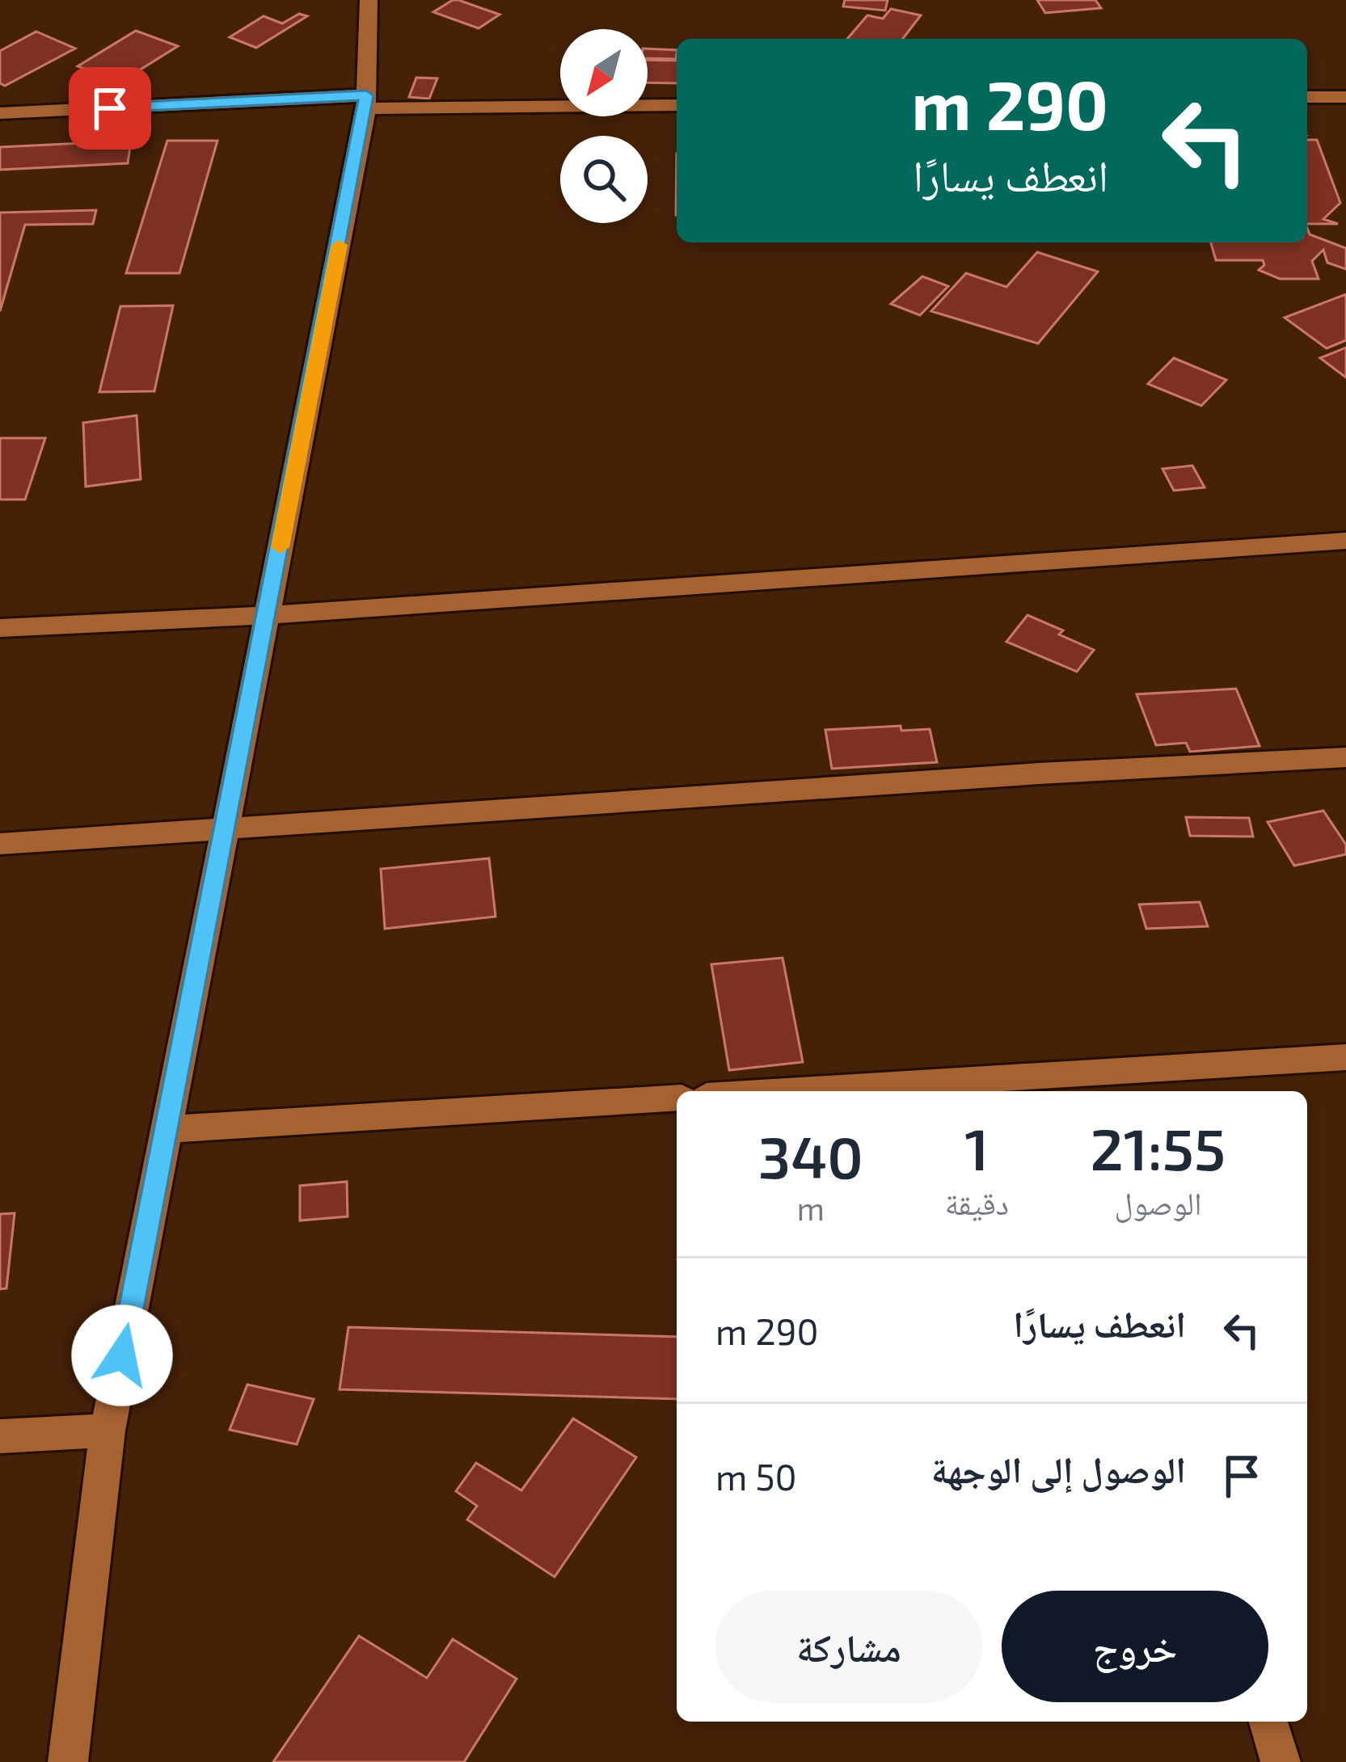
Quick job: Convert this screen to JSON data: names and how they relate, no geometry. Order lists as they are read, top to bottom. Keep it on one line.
{"north":"bottom left","page":{"turn":["290 m","انعطف يسارًا"],"eta":["21:55","الوصول","1","دقيقة","340","m"],"list":[{"name":"انعطف يسارًا","value":"290 m"},{"name":"الوصول إلى الوجهة","value":"50 m"}],"buttons":["خروج","مشاركة"]}}
